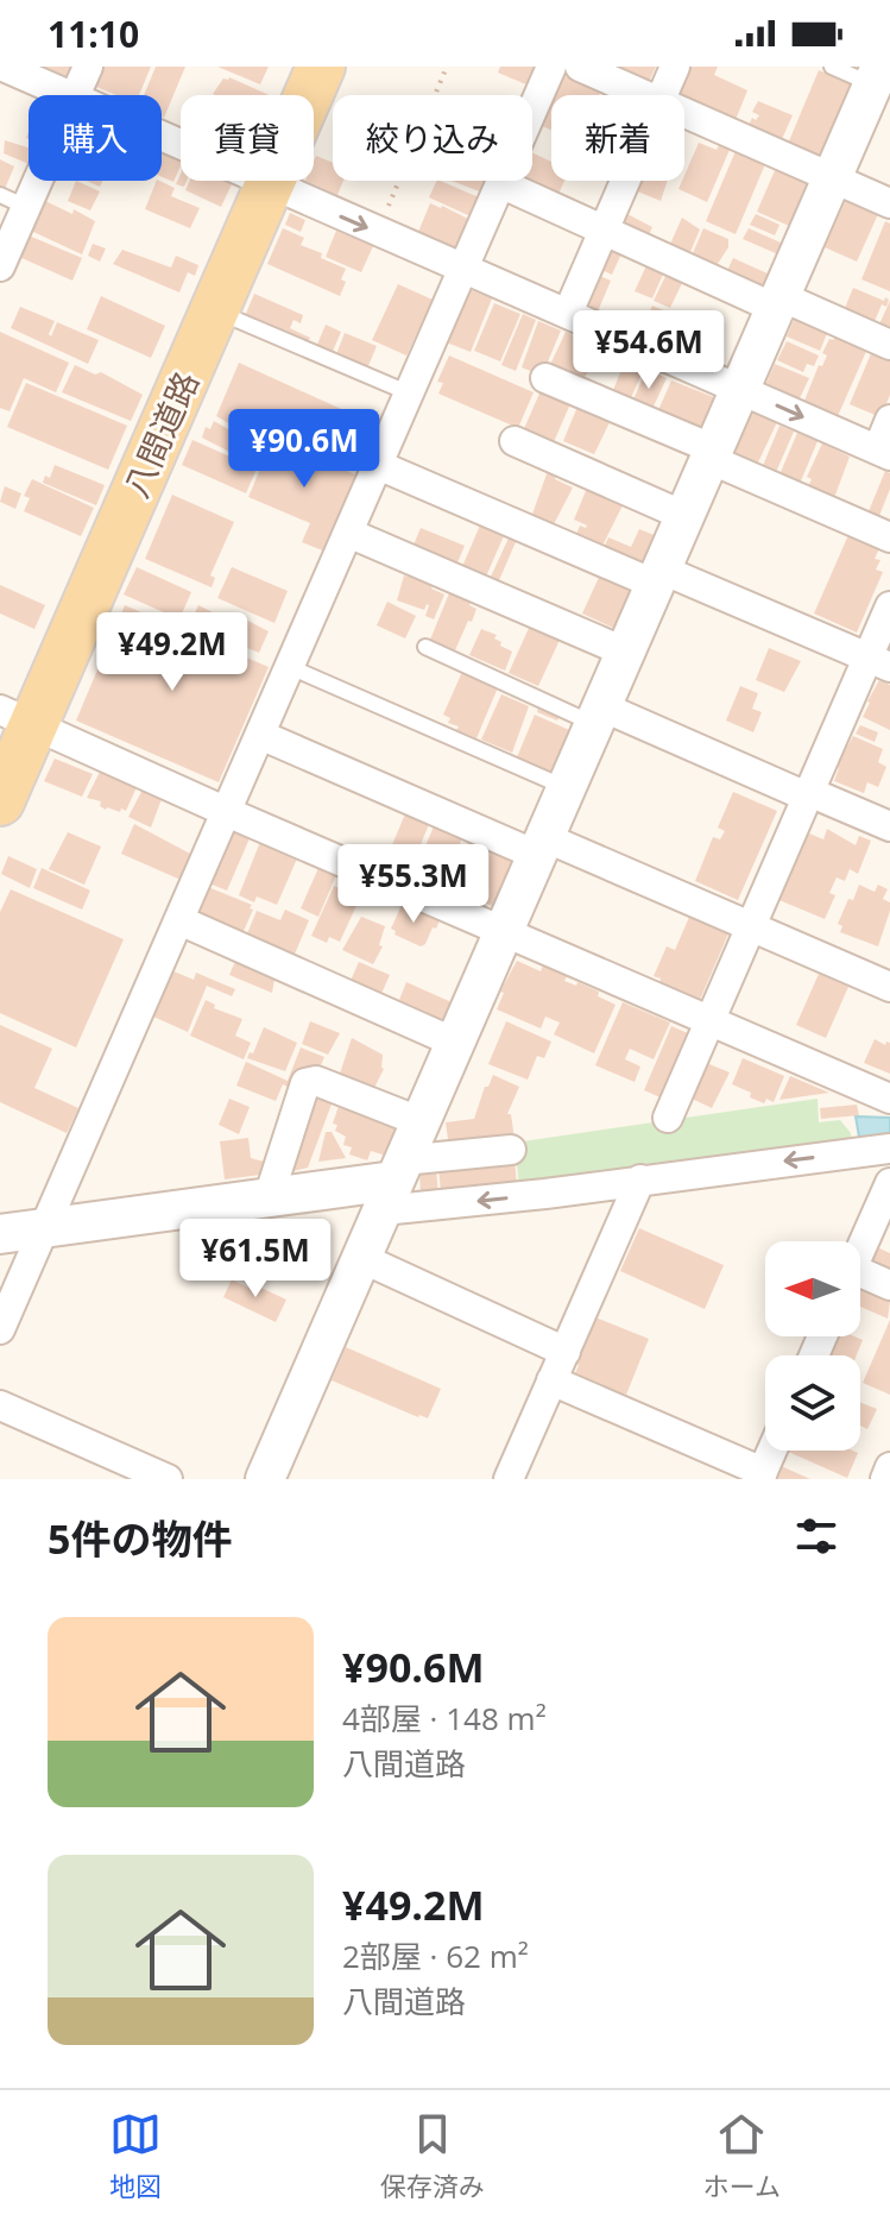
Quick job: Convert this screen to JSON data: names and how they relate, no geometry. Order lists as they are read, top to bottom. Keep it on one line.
{"streets":{"main road":["八間道路"]},"north":"left","page":{"status":"11:10","chip":["購入","賃貸","絞り込み","新着"],"price":["¥54.6M","¥90.6M","¥49.2M","¥55.3M","¥61.5M"],"heading":"5件の物件","list":[{"name":"¥90.6M","note":"4部屋 · 148 m² · 八間道路"},{"name":"¥49.2M","note":"2部屋 · 62 m² · 八間道路"}],"tabs":["地図","保存済み","ホーム"]}}
